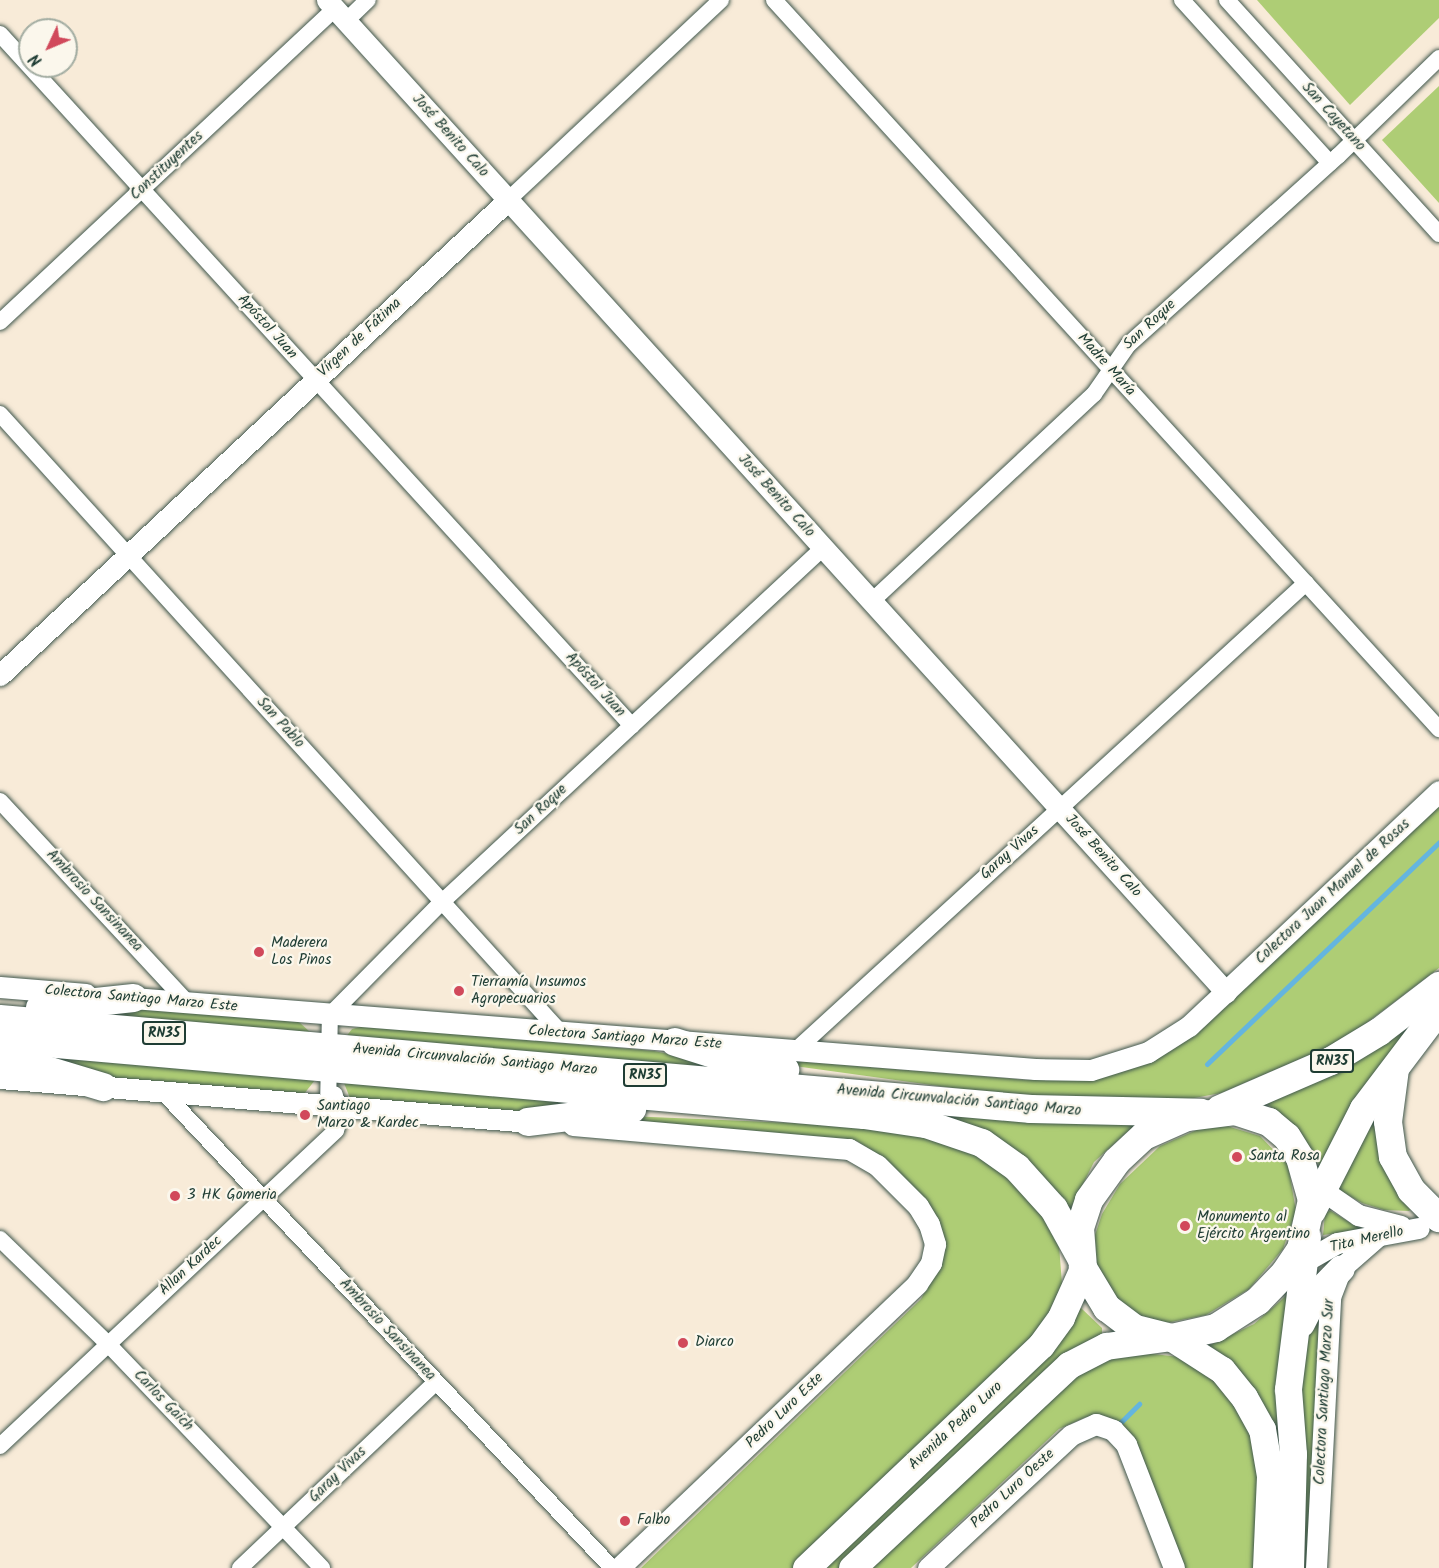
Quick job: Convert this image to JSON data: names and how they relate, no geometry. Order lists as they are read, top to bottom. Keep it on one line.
{"streets":{"highway":["RN35","Avenida Circunvalación Santiago Marzo"],"main road":["Avenida Pedro Luro"],"street":["San Cayetano","José Benito Calo","Constituyentes","San Roque","Apóstol Juan","Vírgen de Fátima","Madre María","San Pablo","Garay Vivas","Colectora Juan Manuel de Rosas","Ambrosio Sansinanea","Colectora Santiago Marzo Este","Tita Merello","Allan Kardec","Colectora Santiago Marzo Sur","Carlos Gaich","Pedro Luro Este","Pedro Luro Oeste"]},"crossings":[["San Cayetano","San Roque"],["José Benito Calo","Constituyentes"],["José Benito Calo","San Roque"],["José Benito Calo","Vírgen de Fátima"],["José Benito Calo","Garay Vivas"],["José Benito Calo","Colectora Juan Manuel de Rosas"],["José Benito Calo","Colectora Santiago Marzo Este"],["Constituyentes","Apóstol Juan"],["San Roque","Apóstol Juan"],["San Roque","Madre María"],["San Roque","San Pablo"],["San Roque","Colectora Santiago Marzo Este"],["Apóstol Juan","Vírgen de Fátima"],["Vírgen de Fátima","San Pablo"],["Madre María","Garay Vivas"],["San Pablo","Colectora Santiago Marzo Este"],["Garay Vivas","Ambrosio Sansinanea"],["Garay Vivas","Colectora Santiago Marzo Este"],["Garay Vivas","Carlos Gaich"],["Colectora Juan Manuel de Rosas","Colectora Santiago Marzo Este"],["Ambrosio Sansinanea","Colectora Santiago Marzo Este"],["Ambrosio Sansinanea","Allan Kardec"],["RN35","Avenida Circunvalación Santiago Marzo"],["RN35","Tita Merello"],["RN35","Avenida Pedro Luro"],["Avenida Circunvalación Santiago Marzo","Avenida Pedro Luro"],["Allan Kardec","Carlos Gaich"]],"places":["Maderera Los Pinos","Tierramía Insumos Agropecuarios","Santiago Marzo & Kardec","Santa Rosa","3 HK Gomeria","Monumento al Ejército Argentino","Diarco","Falbo"],"north":"bottom left"}
